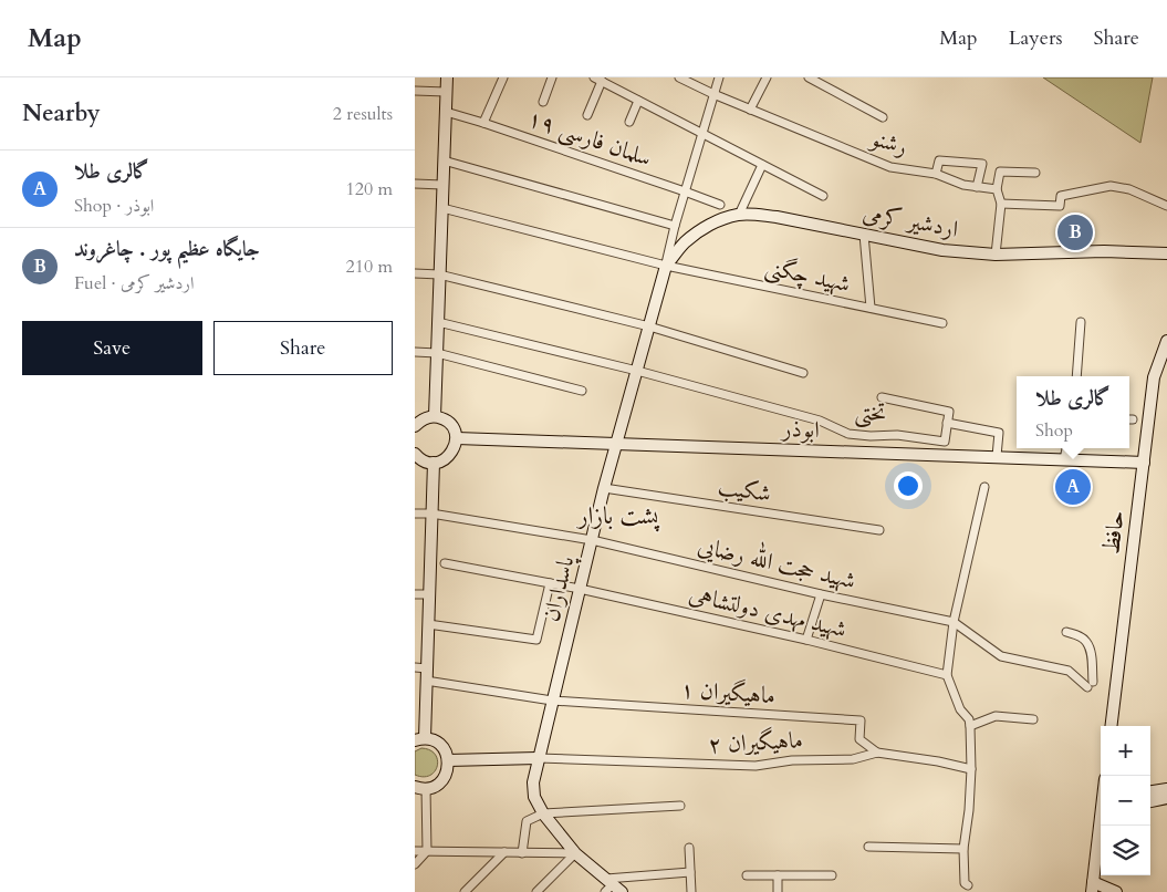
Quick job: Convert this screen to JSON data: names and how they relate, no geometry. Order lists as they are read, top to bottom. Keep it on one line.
{"streets":{"main road":["اردشیر کرمی","ابوذر","حافظ","پاسداران"],"street":["سلمان فارسی ۱۹","رشنو","شهید چگنی","تختی","شکیب","شهید حجت الله رضایی","شهید مهدی دولتشاهی","ماهیگیران ۱","ماهیگیران ۲"]},"crossings":[["اردشیر کرمی","شهید چگنی"],["اردشیر کرمی","پاسداران"],["شهید چگنی","پاسداران"],["تختی","پاسداران"],["ابوذر","حافظ"],["ابوذر","پاسداران"],["شکیب","پاسداران"],["شهید حجت الله رضایی","پاسداران"],["پاسداران","شهید مهدی دولتشاهی"],["پاسداران","ماهیگیران ۱"],["پاسداران","ماهیگیران ۲"],["ماهیگیران ۱","ماهیگیران ۲"]],"districts":["پشت بازار"],"page":{"header":"Map","nav":["Map","Layers","Share"],"heading":["Nearby","2 results"],"list":[{"mark":"A","name":"گالری طلا","note":"Shop · ابوذر","value":"120 m"},{"mark":"B","name":"جایگاه عظیم پور . چاغروند","note":"Fuel · اردشیر کرمی","value":"210 m"}],"pins":["B","A"],"buttons":["Save","Share"],"popup":["گالری طلا","Shop"],"map_buttons":["+","−"]}}
